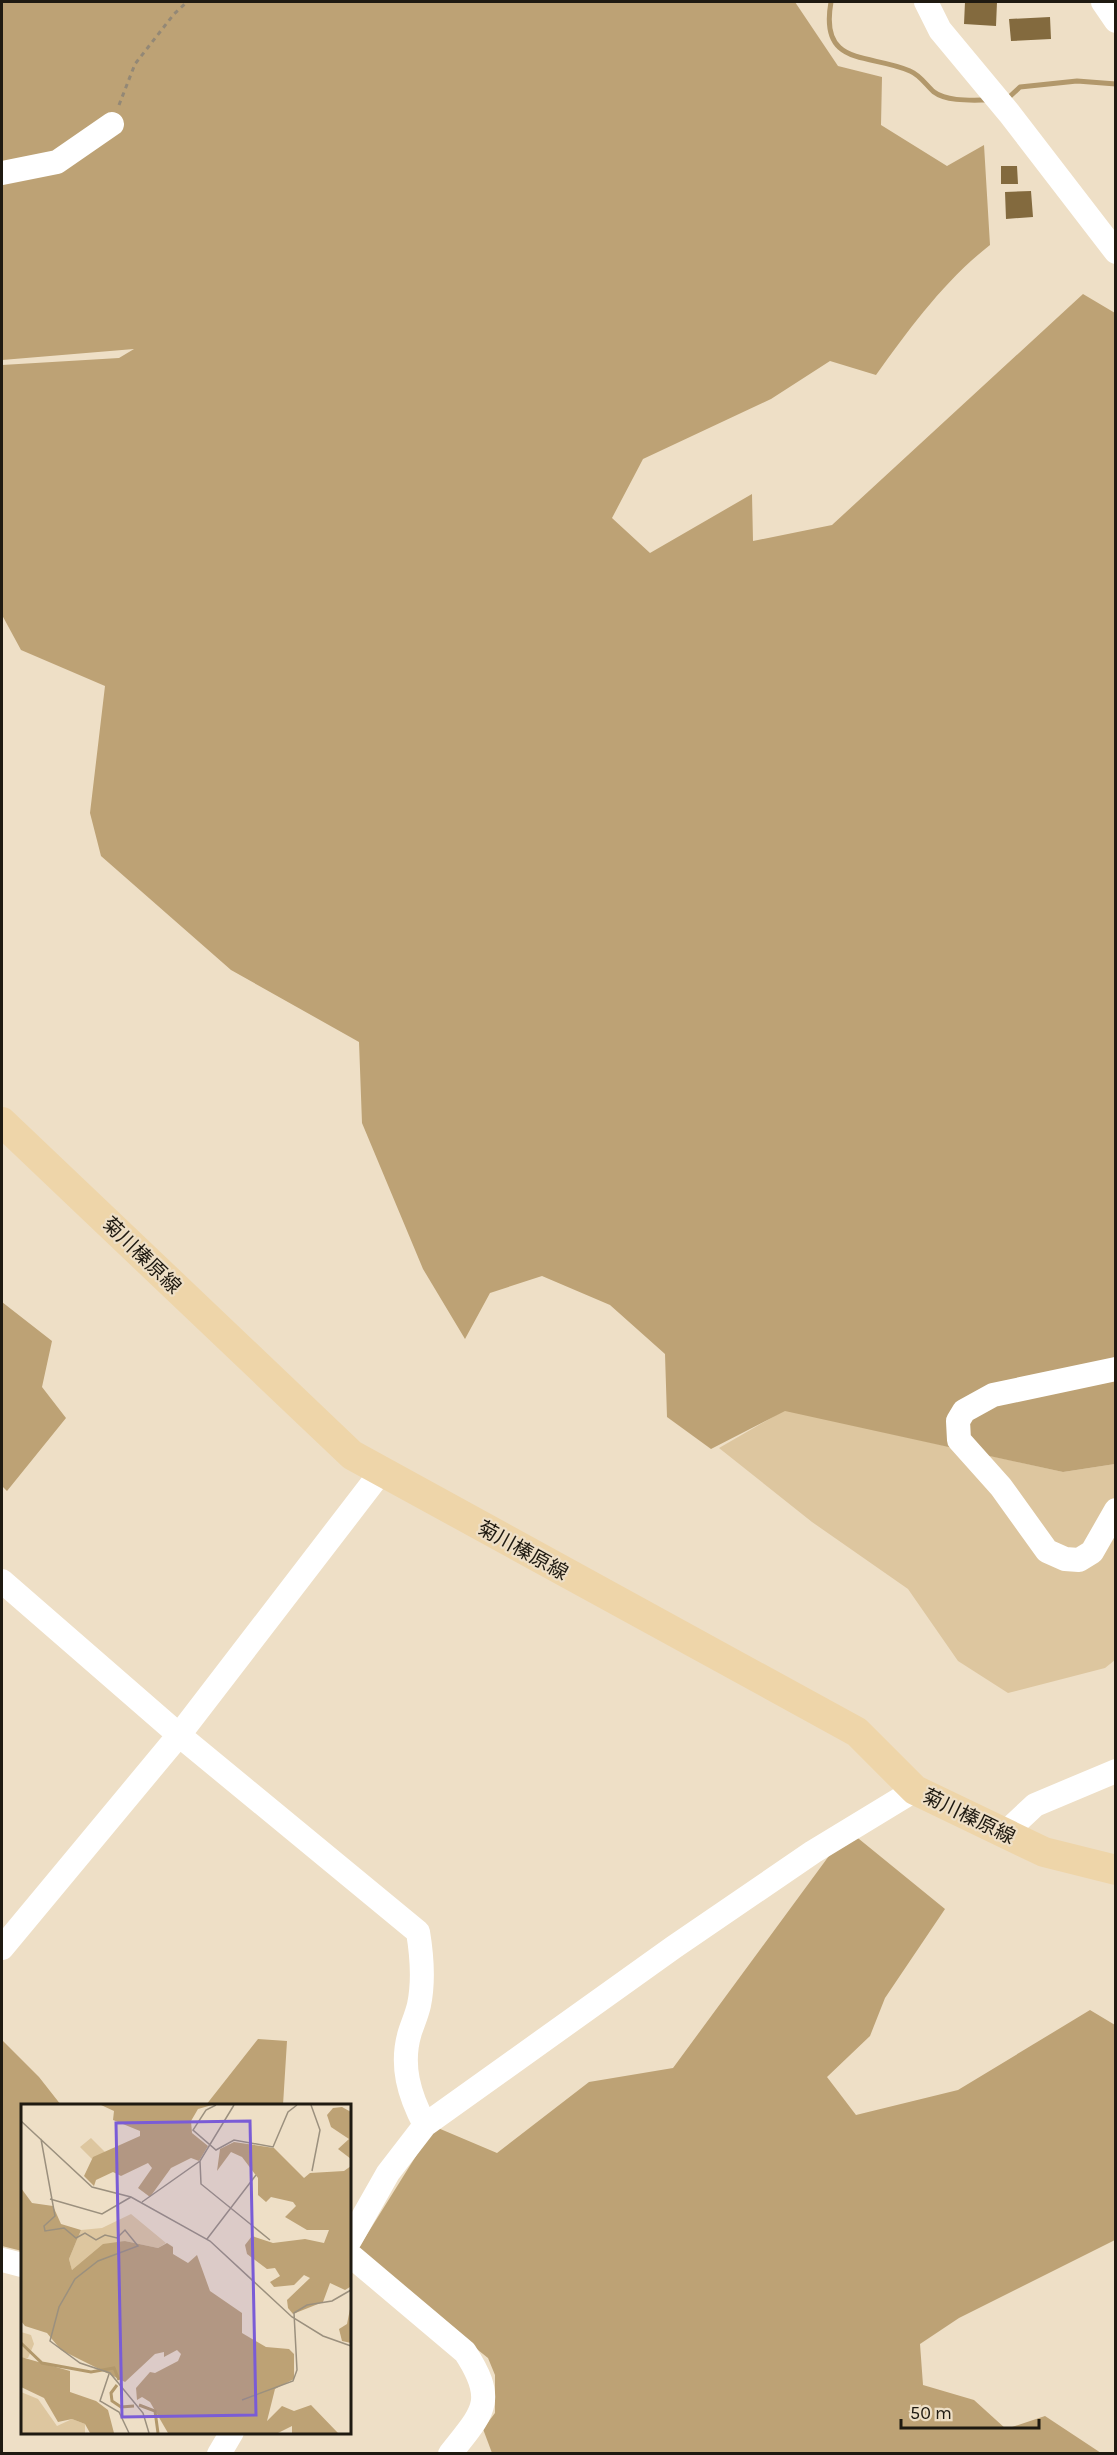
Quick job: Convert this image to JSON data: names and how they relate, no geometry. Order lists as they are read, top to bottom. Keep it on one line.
{"streets":{"main road":["菊川榛原線"]},"scale_bar":"50 m"}
